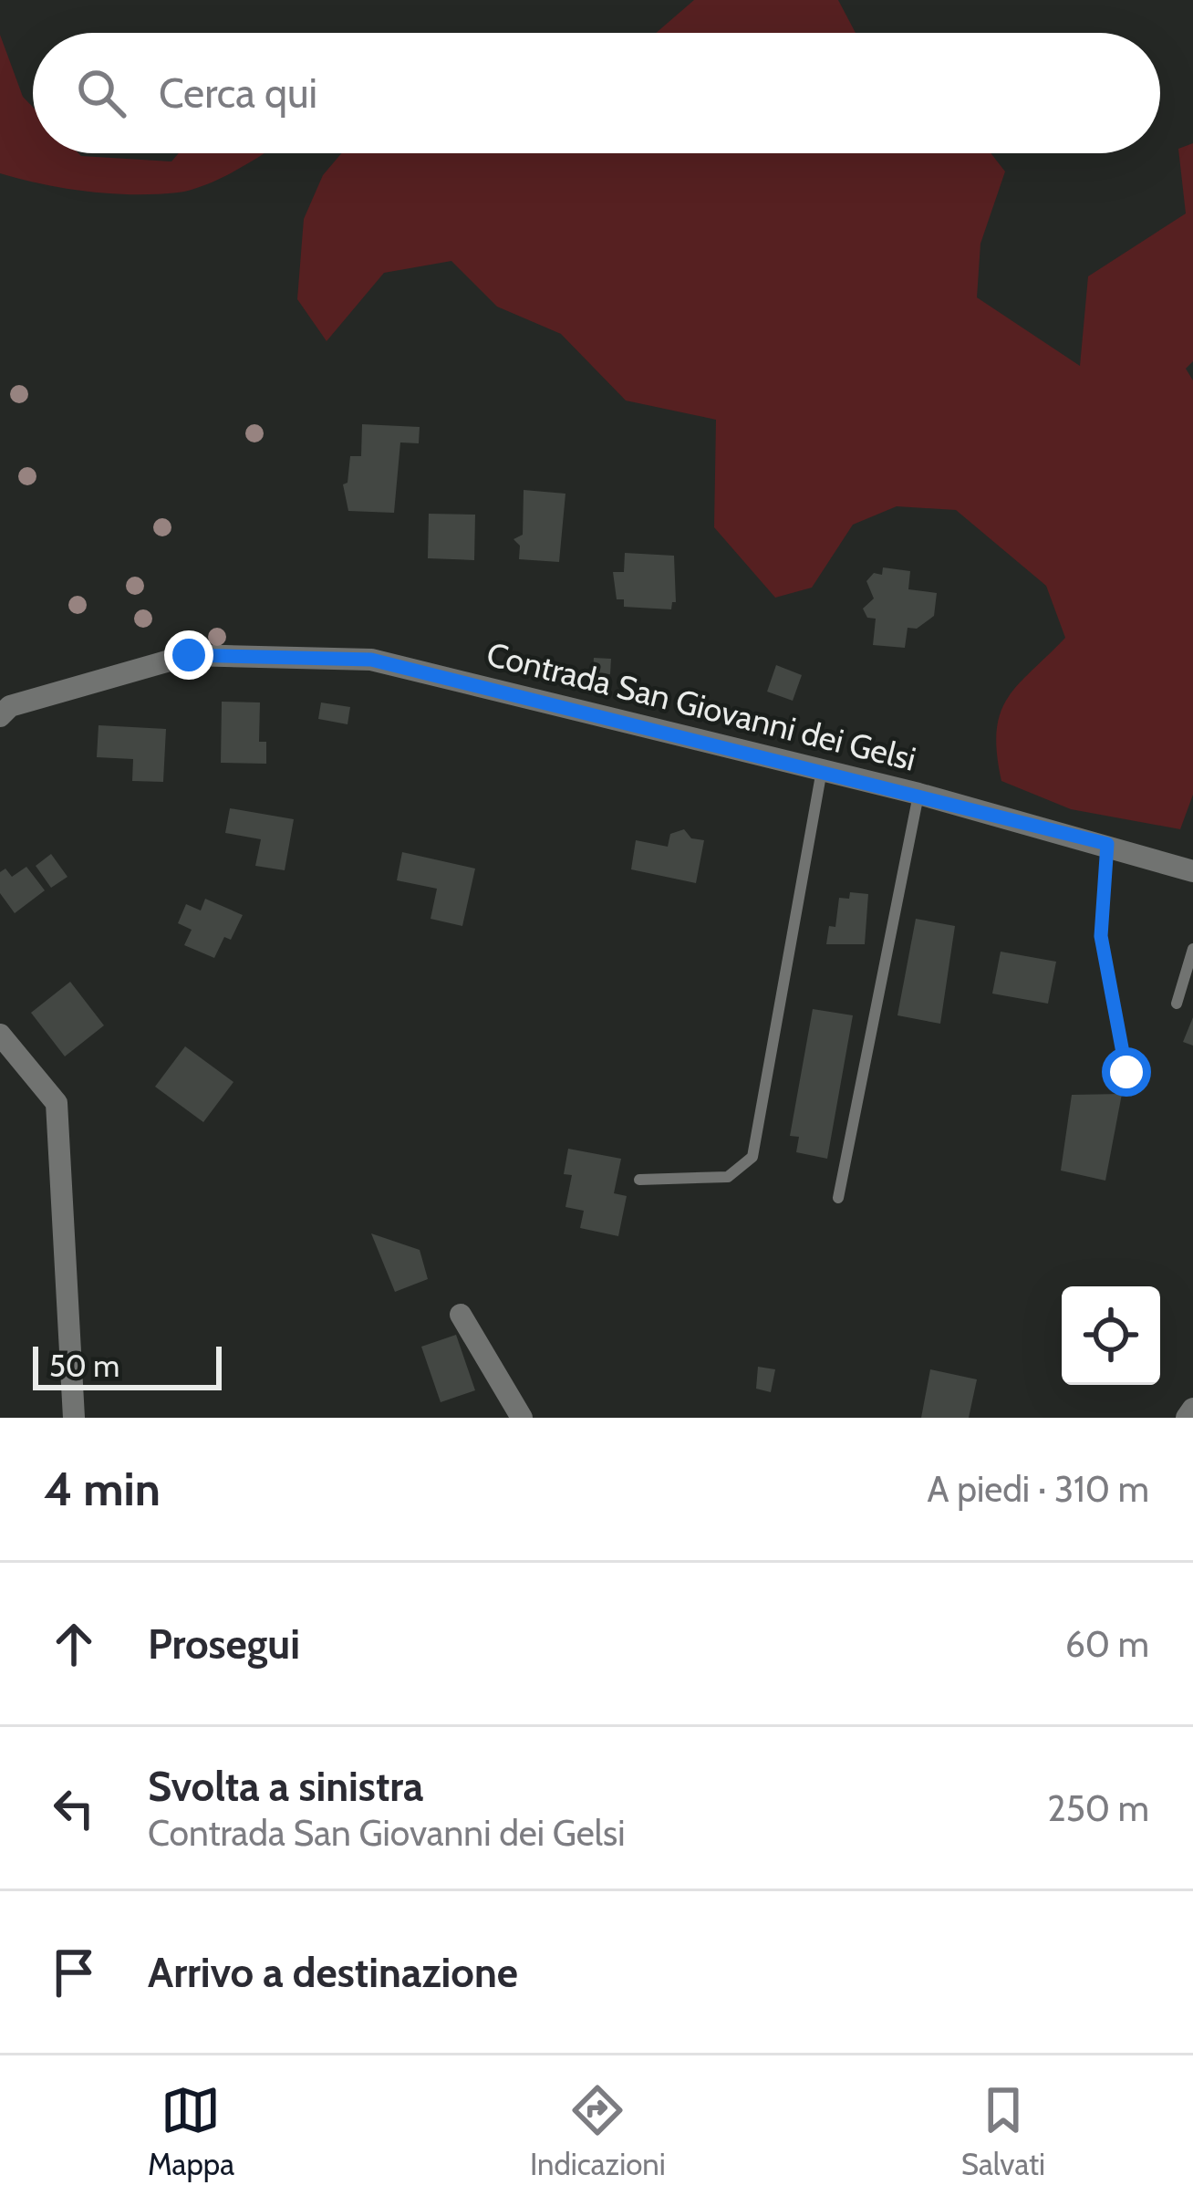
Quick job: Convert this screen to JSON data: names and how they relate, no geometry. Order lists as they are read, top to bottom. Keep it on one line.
{"streets":{"street":["Contrada San Giovanni dei Gelsi"]},"scale_bar":"50 m","page":{"search":"Cerca qui","scale":"50 m","heading":["4 min","A piedi · 310 m"],"list":[["Prosegui","60 m"],["Svolta a sinistra","Contrada San Giovanni dei Gelsi","250 m"],"Arrivo a destinazione"],"nav":["Mappa","Indicazioni","Salvati"]}}
